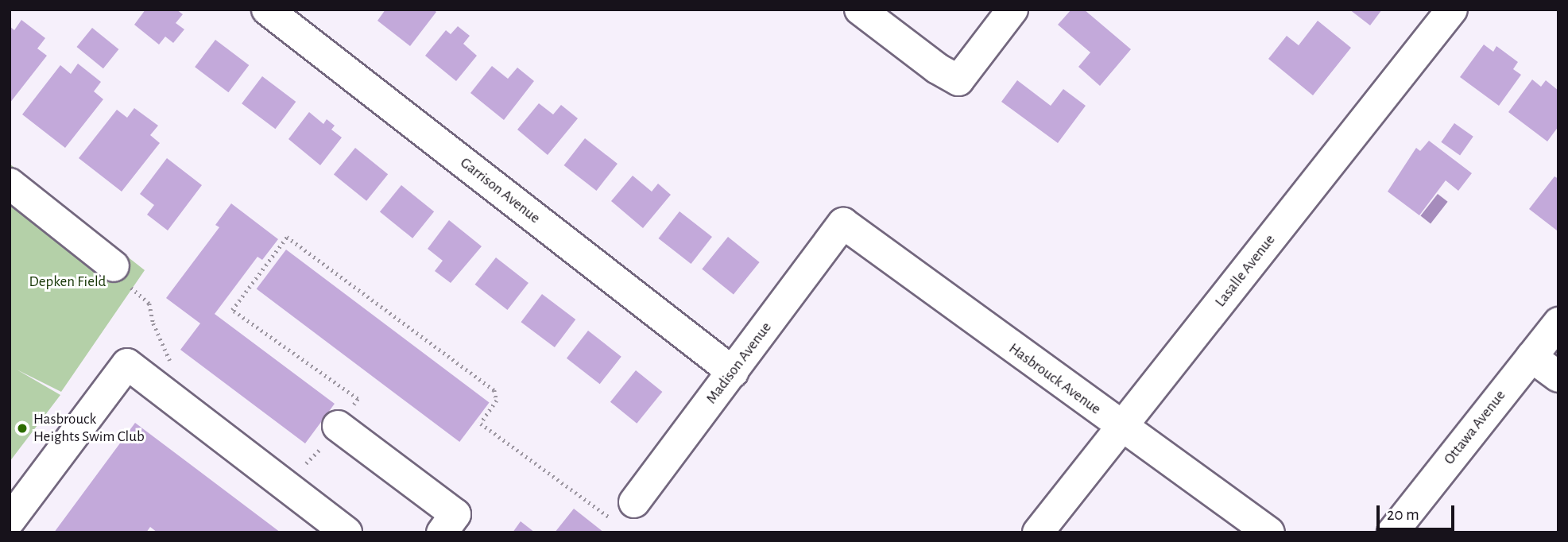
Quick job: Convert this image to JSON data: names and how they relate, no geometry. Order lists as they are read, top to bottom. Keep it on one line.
{"streets":{"street":["Garrison Avenue","Lasalle Avenue","Madison Avenue","Hasbrouck Avenue","Ottawa Avenue"]},"crossings":[["Garrison Avenue","Madison Avenue"],["Lasalle Avenue","Hasbrouck Avenue"],["Madison Avenue","Hasbrouck Avenue"]],"parks":["Depken Field"],"places":["Hasbrouck Heights Swim Club"],"scale_bar":"20 m"}
